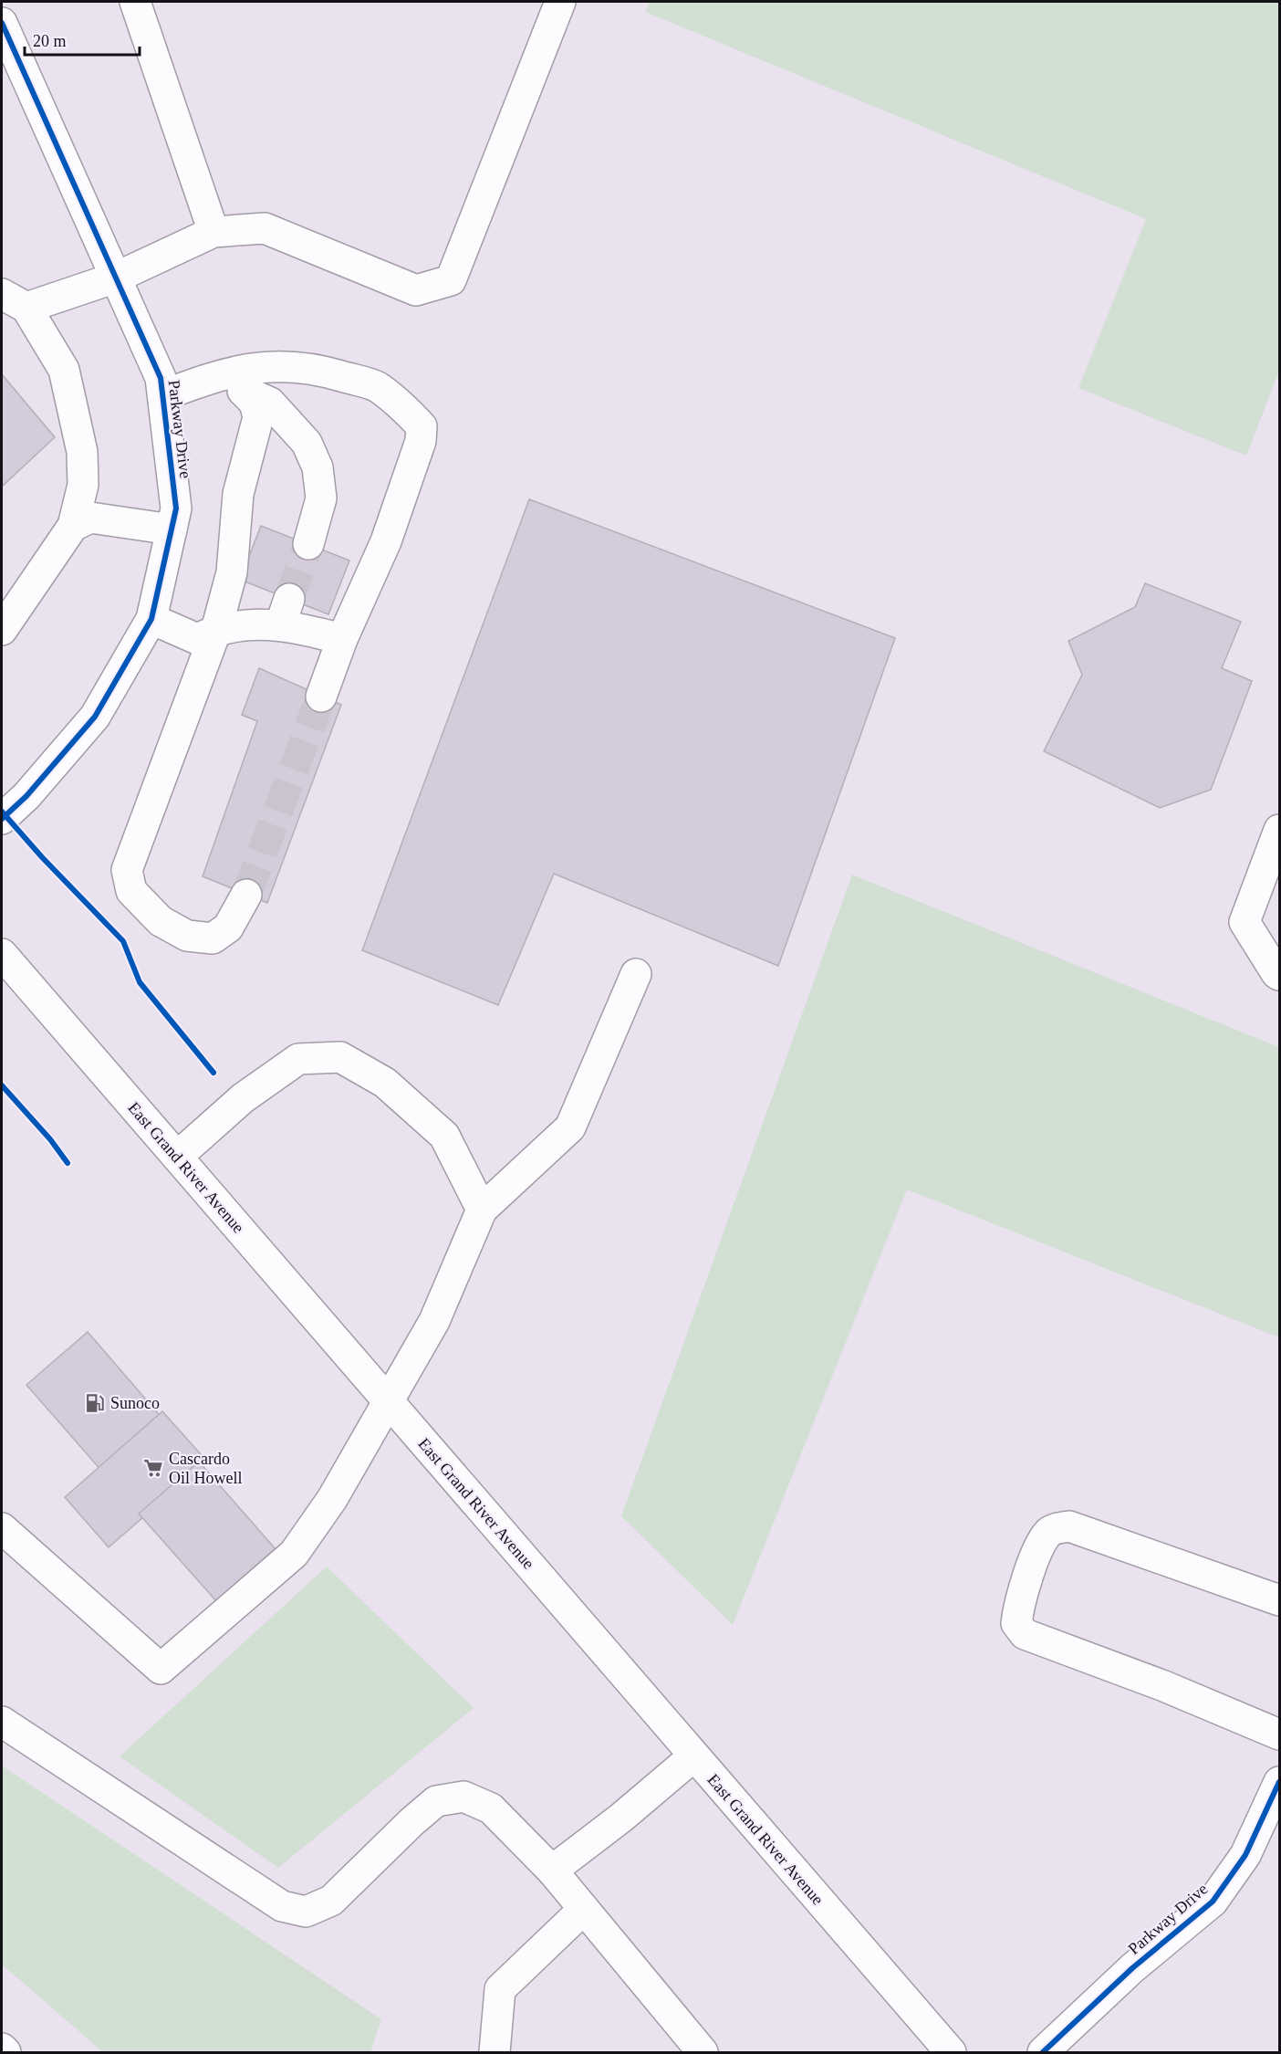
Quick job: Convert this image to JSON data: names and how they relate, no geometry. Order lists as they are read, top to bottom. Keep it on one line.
{"streets":{"main road":["Parkway Drive","East Grand River Avenue"]},"places":{"fuel station":["Sunoco"],"supermarket":["Cascardo Oil Howell"]},"scale_bar":"20 m"}
